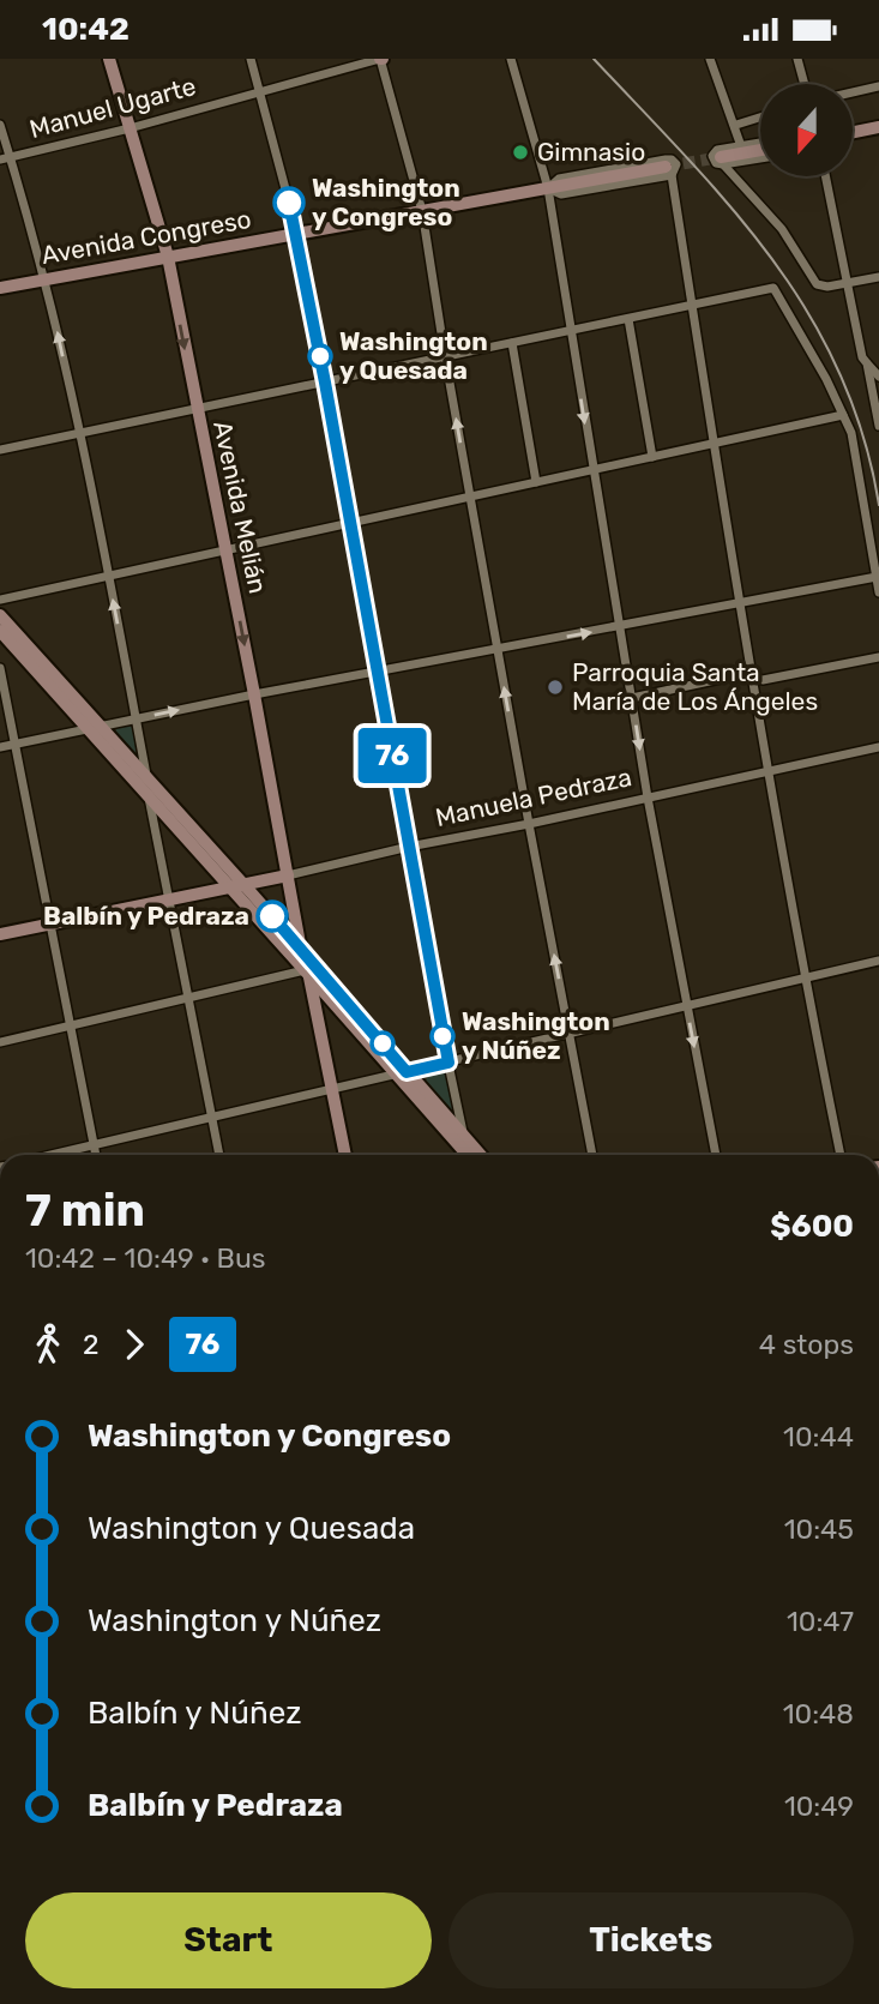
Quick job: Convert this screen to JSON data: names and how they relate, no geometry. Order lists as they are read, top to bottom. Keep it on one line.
{"streets":{"main road":["Avenida Congreso","Avenida Melián","Manuela Pedraza"],"street":["Manuel Ugarte"]},"crossings":[["Manuel Ugarte","Avenida Melián"],["Avenida Congreso","Avenida Melián"],["Avenida Melián","Manuela Pedraza"]],"places":["Gimnasio","Washington y Congreso","Washington y Quesada","Parroquia Santa María de Los Ángeles","Balbín y Pedraza","Washington y Núñez"],"lines":["bus line 76"],"north":"bottom","page":{"status":"10:42","on_map":"76","heading":["7 min","10:42 – 10:49 · Bus","$600"],"legs":["2","76","4 stops"],"list":[{"name":"Washington y Congreso","value":"10:44"},{"name":"Washington y Quesada","value":"10:45"},{"name":"Washington y Núñez","value":"10:47"},{"name":"Balbín y Núñez","value":"10:48"},{"name":"Balbín y Pedraza","value":"10:49"}],"buttons":["Start","Tickets"]}}
